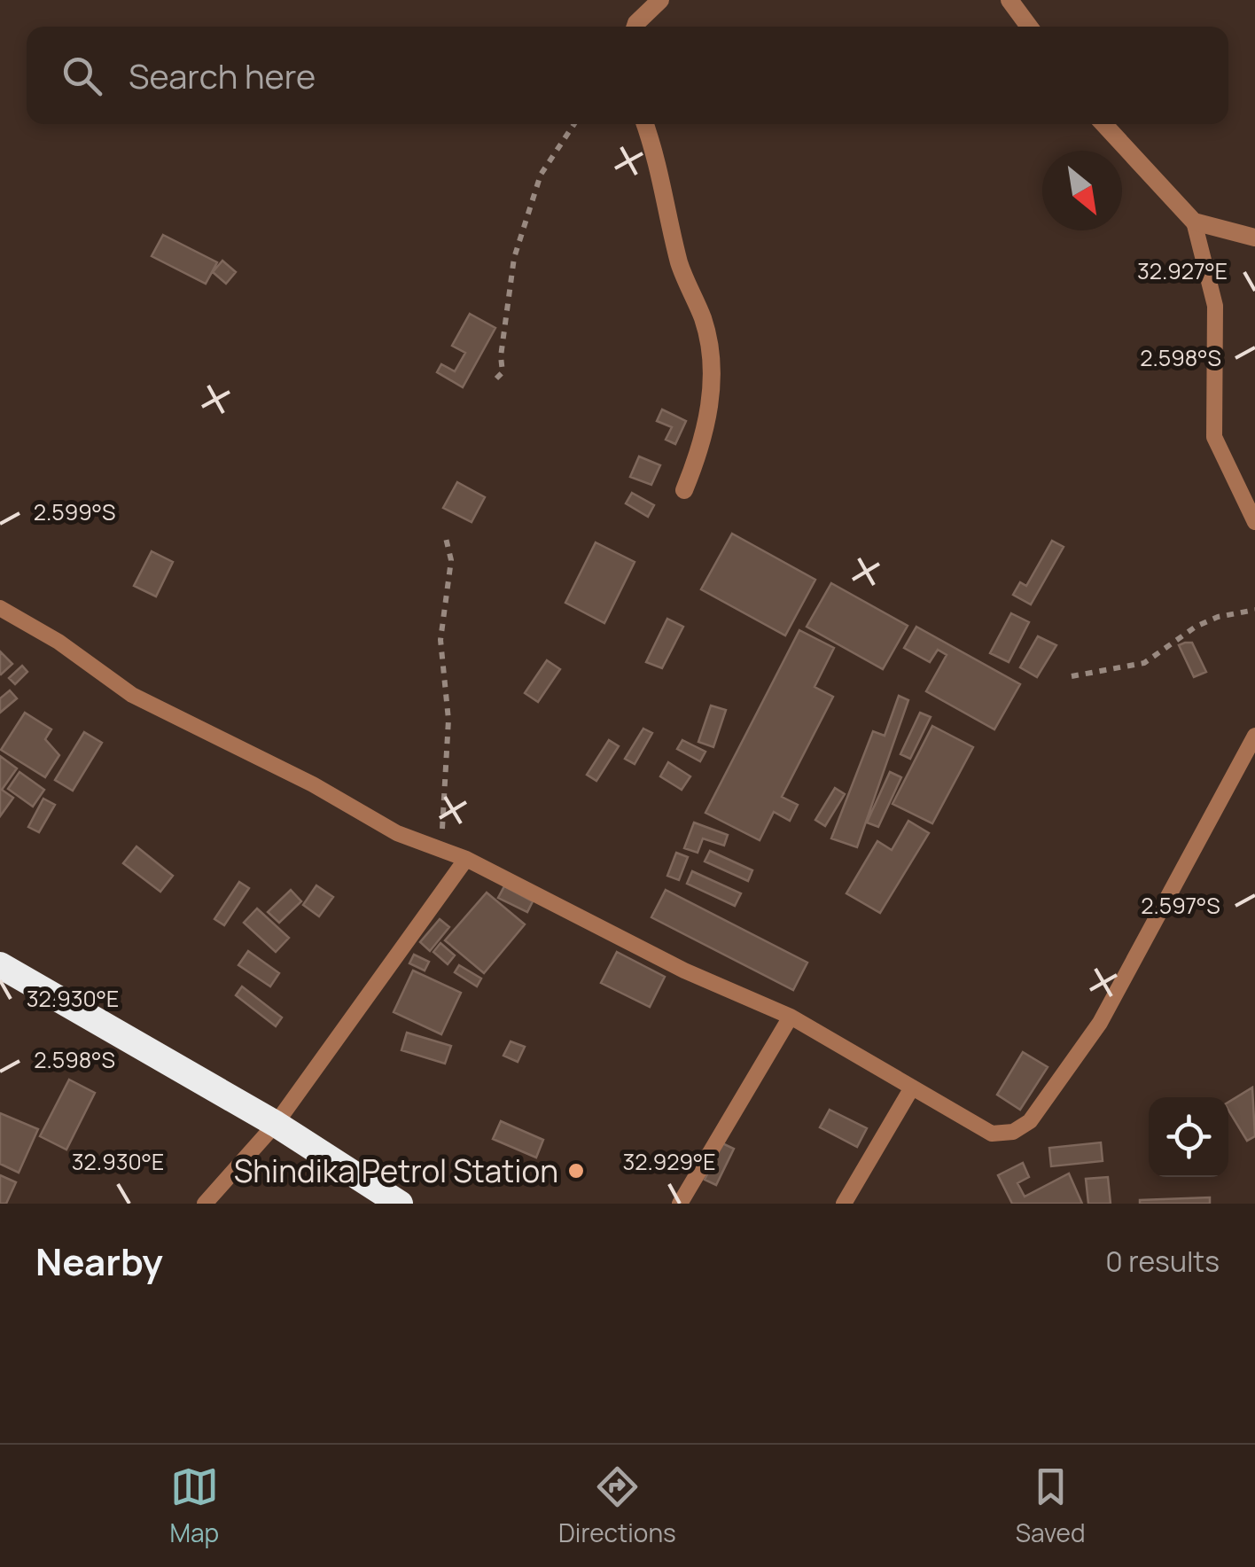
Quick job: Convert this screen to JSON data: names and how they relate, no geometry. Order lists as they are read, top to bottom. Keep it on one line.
{"places":["Shindika Petrol Station"],"north":"bottom right","page":{"search":"Search here","heading":["Nearby","0 results"],"nav":["Map","Directions","Saved"]},"coordinates":["32.927°E","2.598°S","2.599°S","2.597°S","32.930°E","32.929°E"]}
